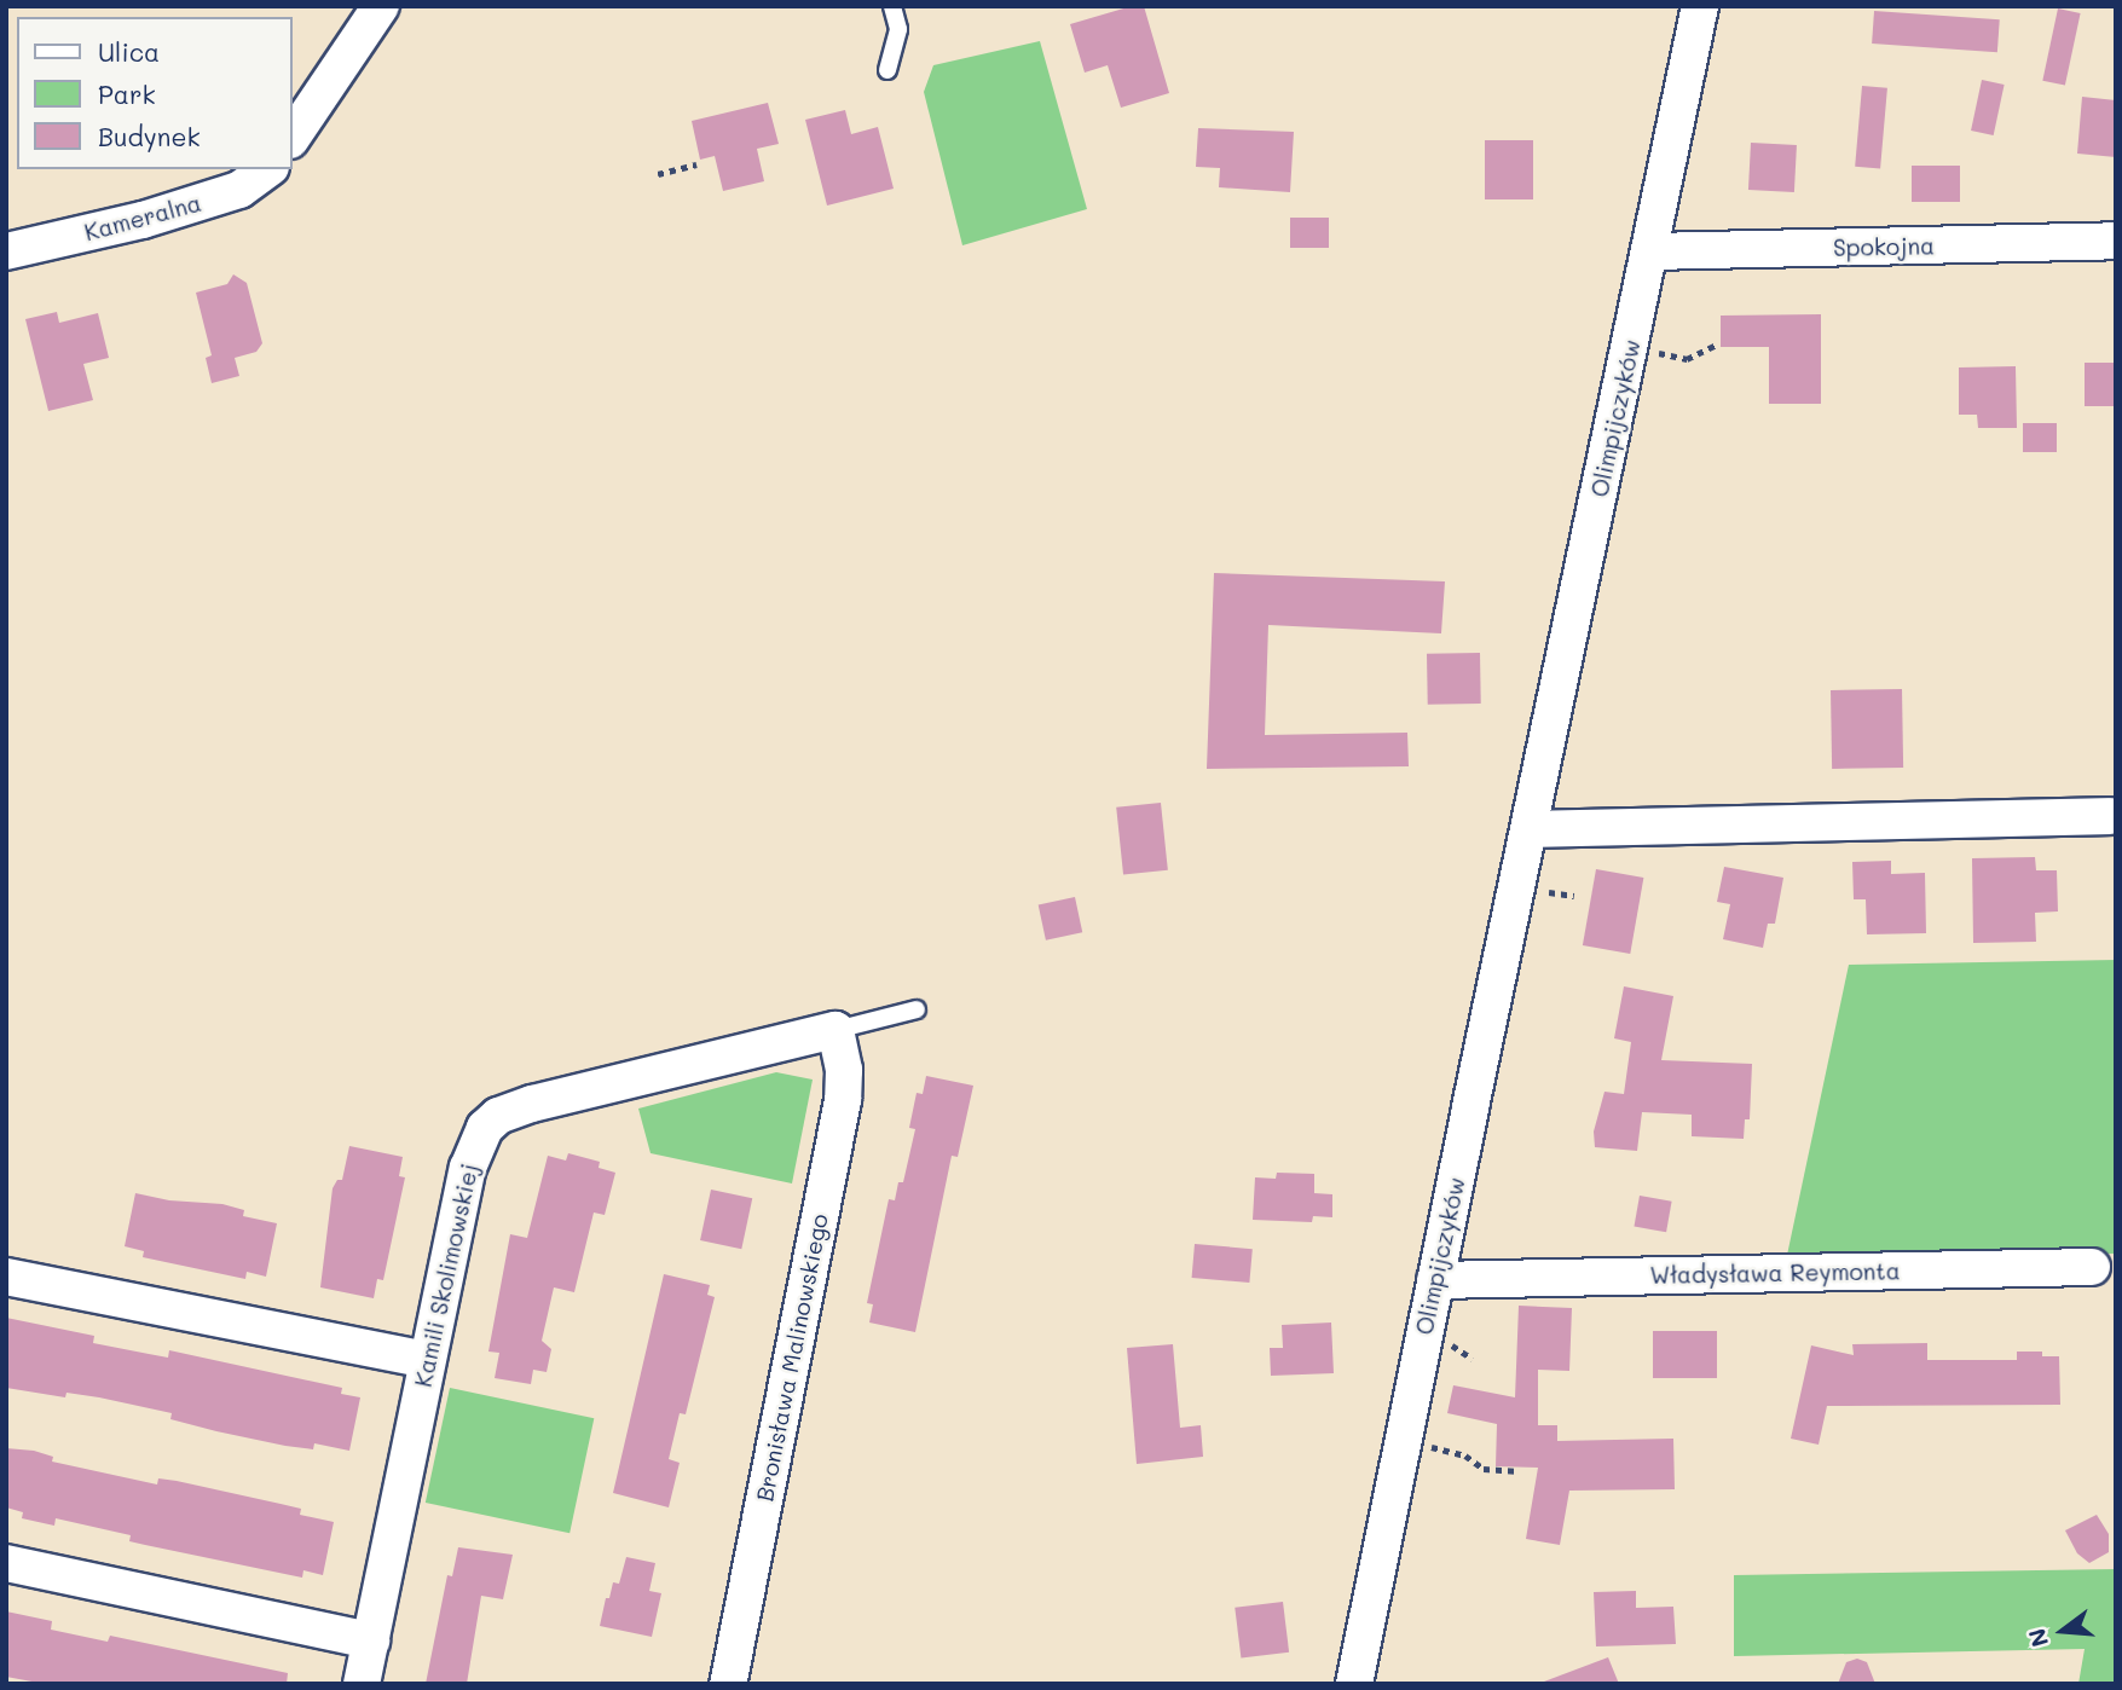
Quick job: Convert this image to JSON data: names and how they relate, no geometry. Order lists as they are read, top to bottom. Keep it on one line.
{"streets":{"street":["Kameralna","Spokojna","Olimpijczyków","Władysława Reymonta","Kamili Skolimowskiej","Bronisława Malinowskiego"]},"crossings":[["Spokojna","Olimpijczyków"],["Olimpijczyków","Władysława Reymonta"],["Kamili Skolimowskiej","Bronisława Malinowskiego"]],"legend":["Ulica","Park","Budynek"],"north":"left"}
